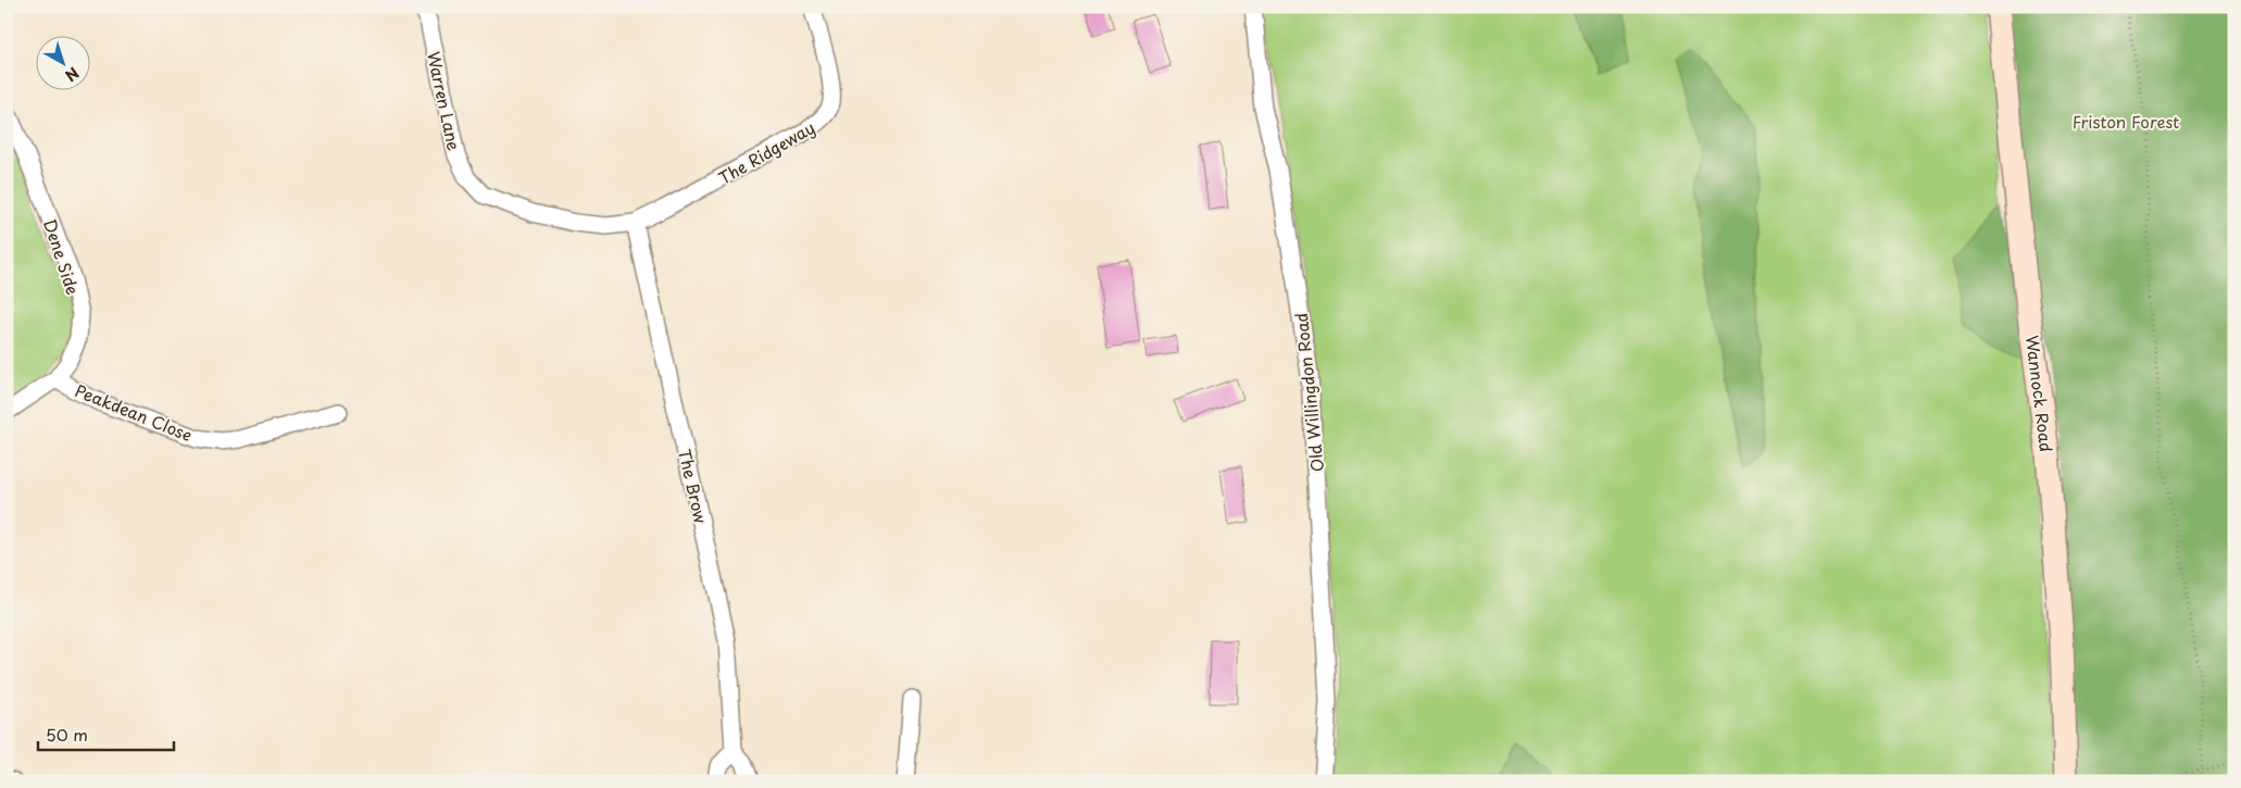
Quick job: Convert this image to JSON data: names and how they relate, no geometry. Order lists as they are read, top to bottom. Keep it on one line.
{"streets":{"street":["Warren Lane","The Ridgeway","Dene Side","Old Willingdon Road","Wannock Road","Peakdean Close","The Brow"]},"crossings":[["Warren Lane","The Ridgeway"],["Warren Lane","The Brow"],["The Ridgeway","The Brow"],["Dene Side","Peakdean Close"]],"parks":["Friston Forest"],"scale_bar":"50 m","north":"bottom right"}
